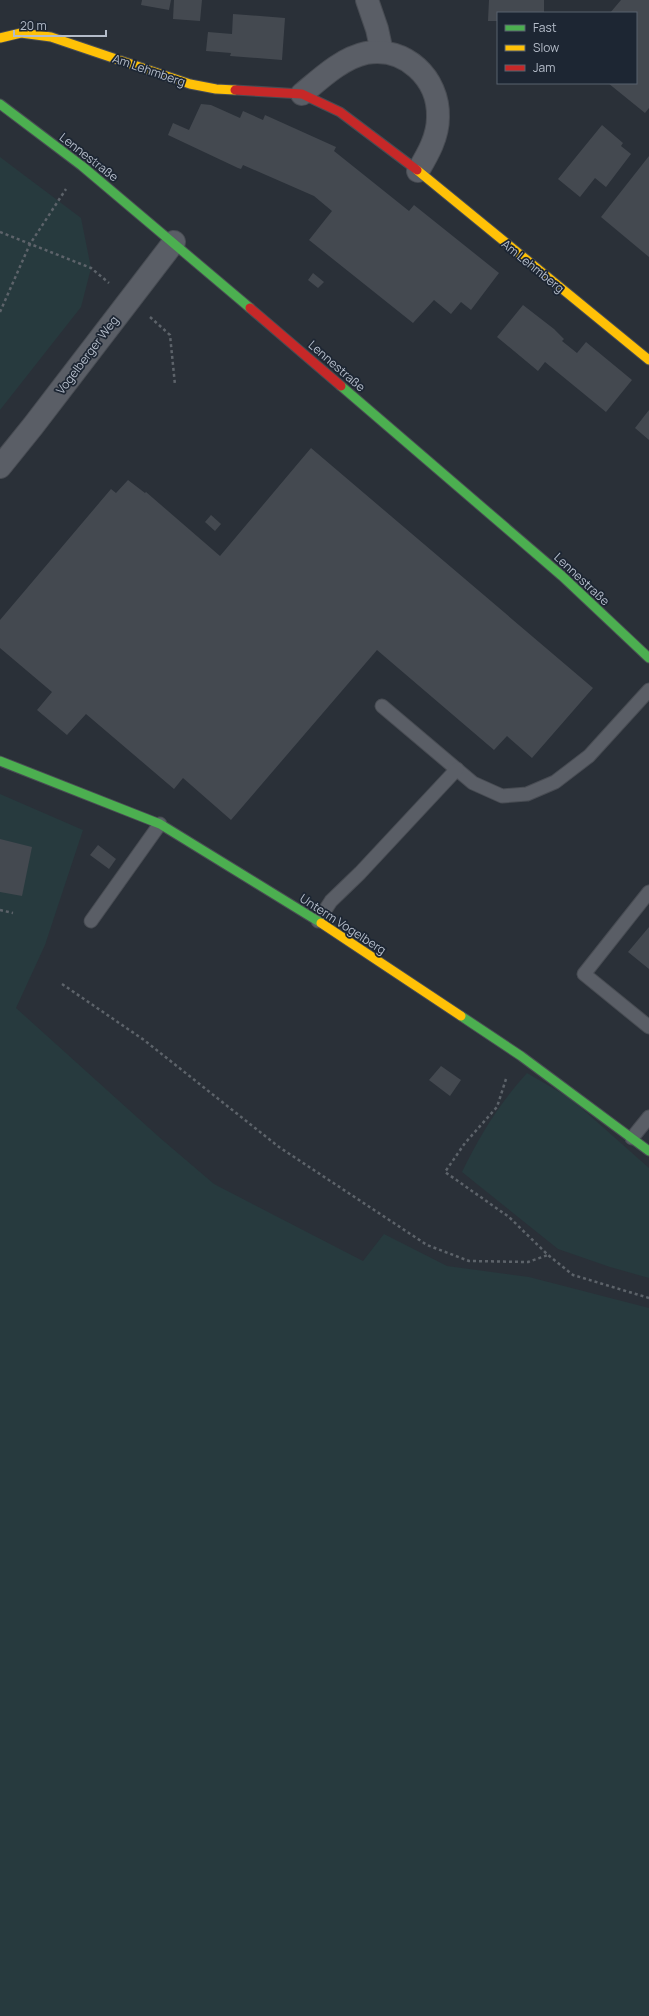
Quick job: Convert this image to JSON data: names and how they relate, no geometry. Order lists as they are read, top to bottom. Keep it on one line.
{"streets":{"street":["Am Lehmberg","Lennestraße","Vogelberger Weg","Unterm Vogelberg"]},"crossings":[["Lennestraße","Vogelberger Weg"]],"legend":["Fast","Slow","Jam"],"scale_bar":"20 m"}
